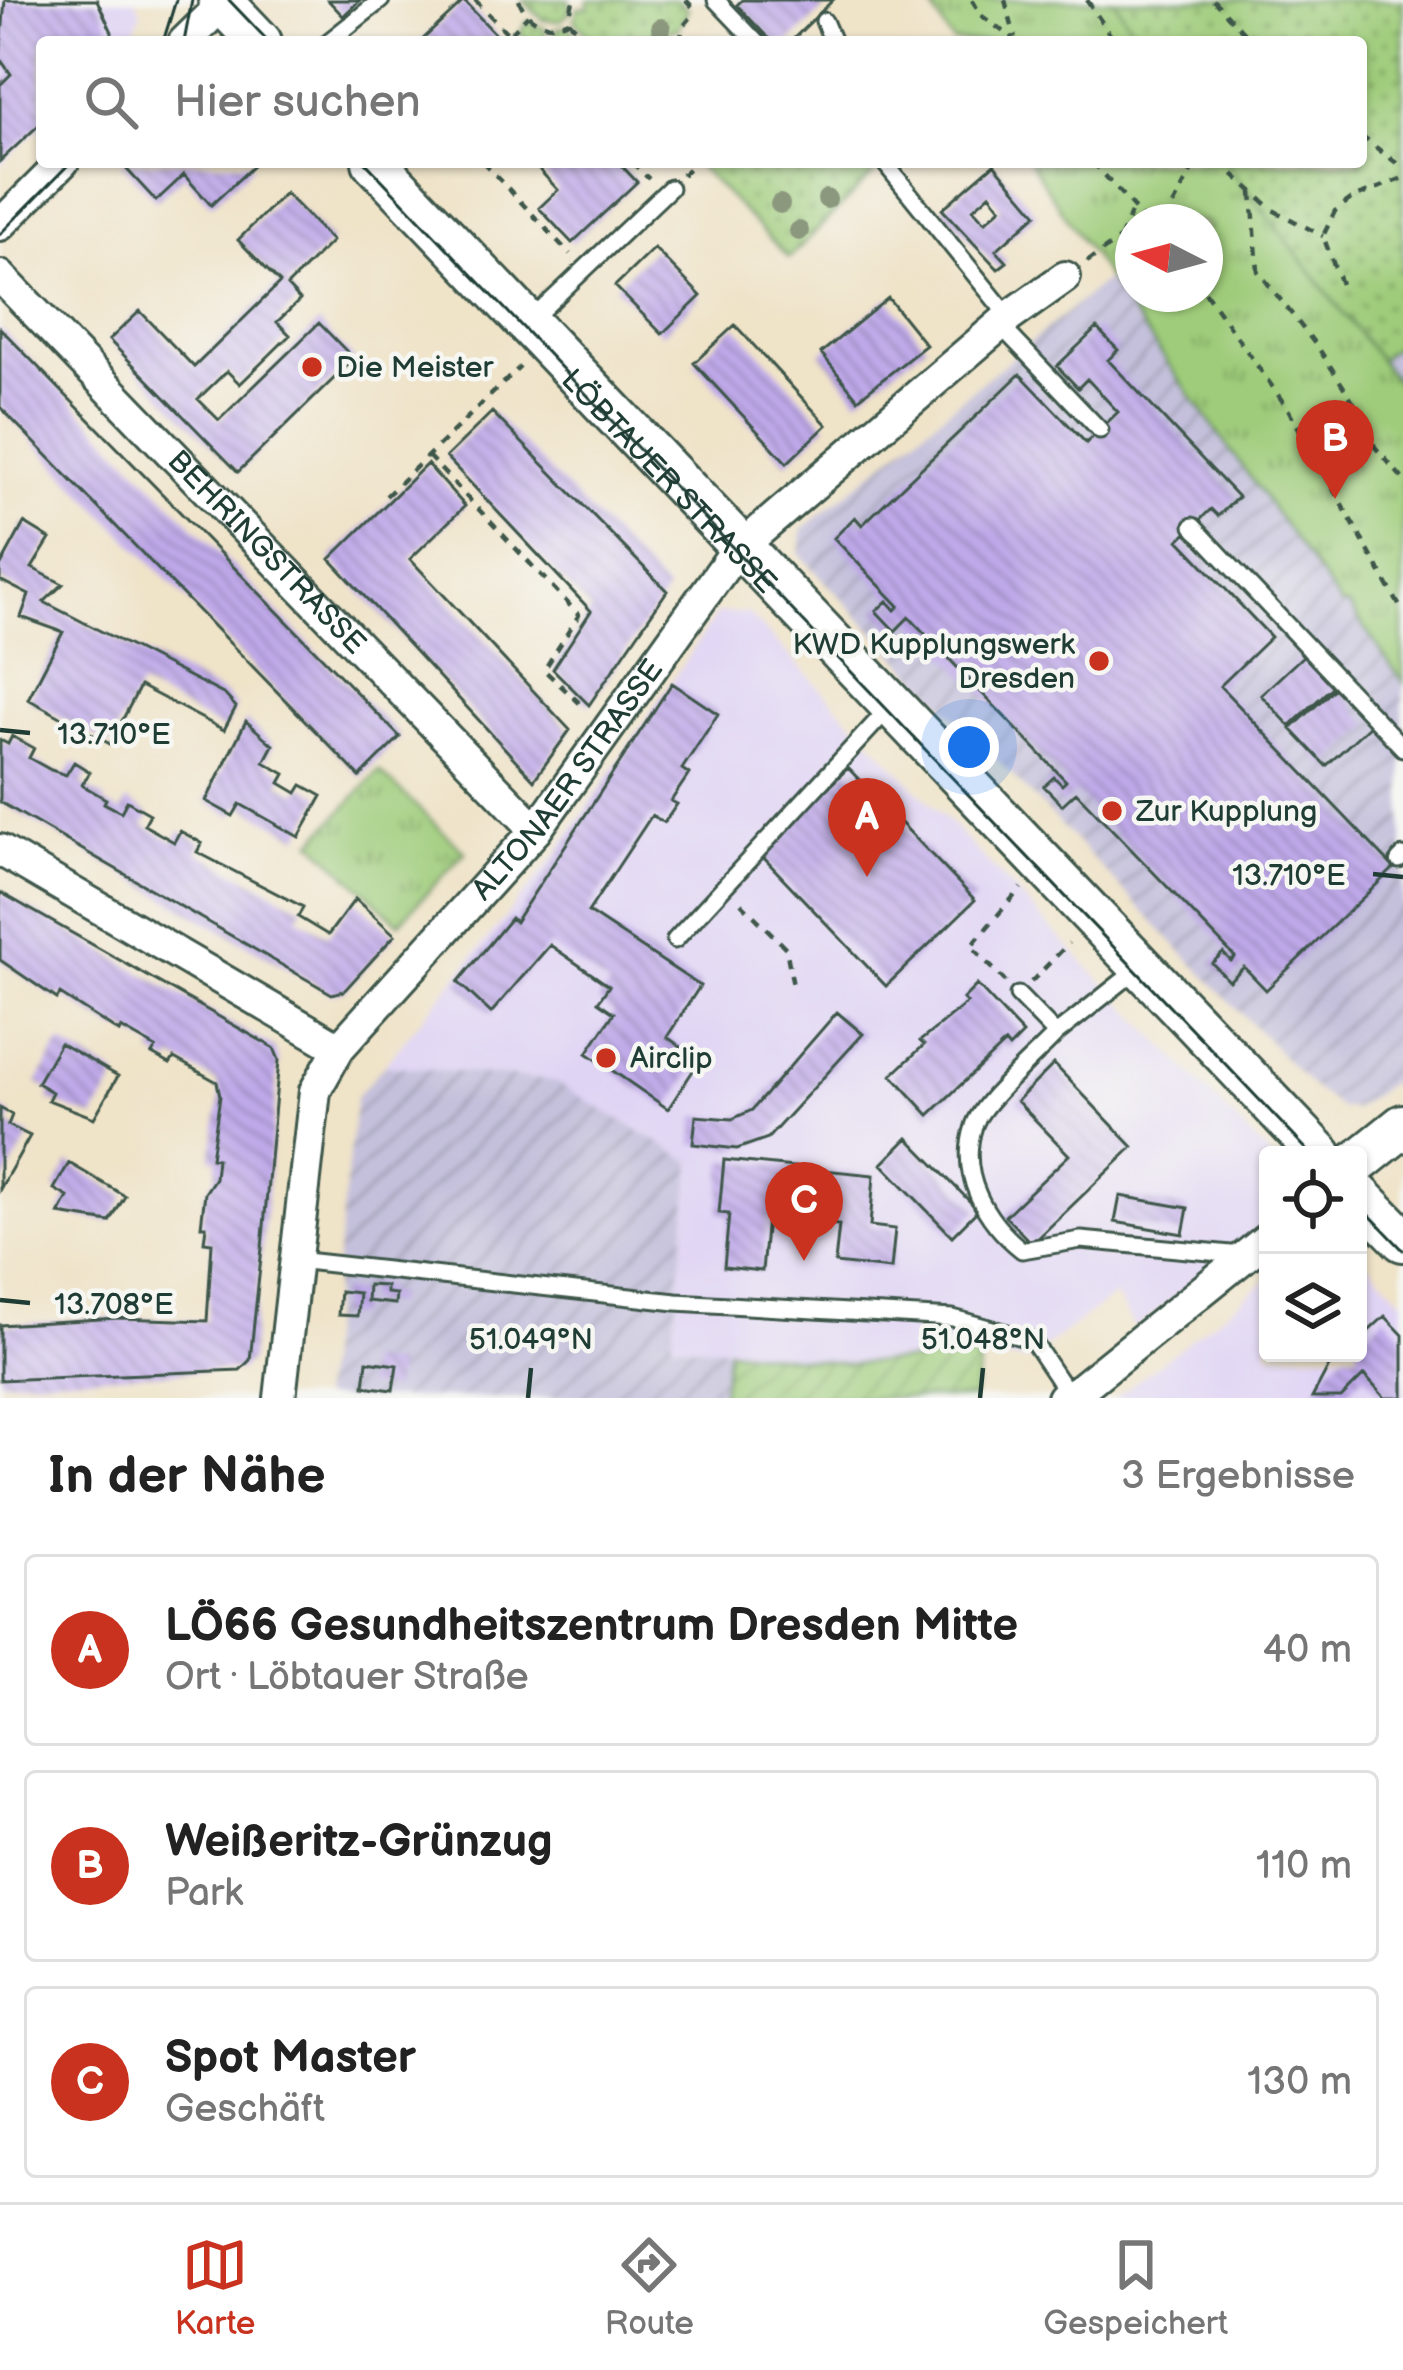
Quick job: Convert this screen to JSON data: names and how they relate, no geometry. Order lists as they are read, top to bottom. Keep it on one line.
{"streets":{"main road":["LÖBTAUER STRASSE"],"street":["BEHRINGSTRASSE","ALTONAER STRASSE"]},"crossings":[["LÖBTAUER STRASSE","ALTONAER STRASSE"],["BEHRINGSTRASSE","ALTONAER STRASSE"]],"places":["Die Meister","KWD Kupplungswerk Dresden","Zur Kupplung","Airclip"],"north":"left","page":{"search":"Hier suchen","pins":["B","A","C"],"heading":["In der Nähe","3 Ergebnisse"],"list":[{"mark":"A","name":"LÖ66 Gesundheitszentrum Dresden Mitte","note":"Ort · Löbtauer Straße","value":"40 m"},{"mark":"B","name":"Weißeritz-Grünzug","note":"Park","value":"110 m"},{"mark":"C","name":"Spot Master","note":"Geschäft","value":"130 m"}],"nav":["Karte","Route","Gespeichert"]},"coordinates":["13.710°E","13.708°E","51.049°N","51.048°N"]}
